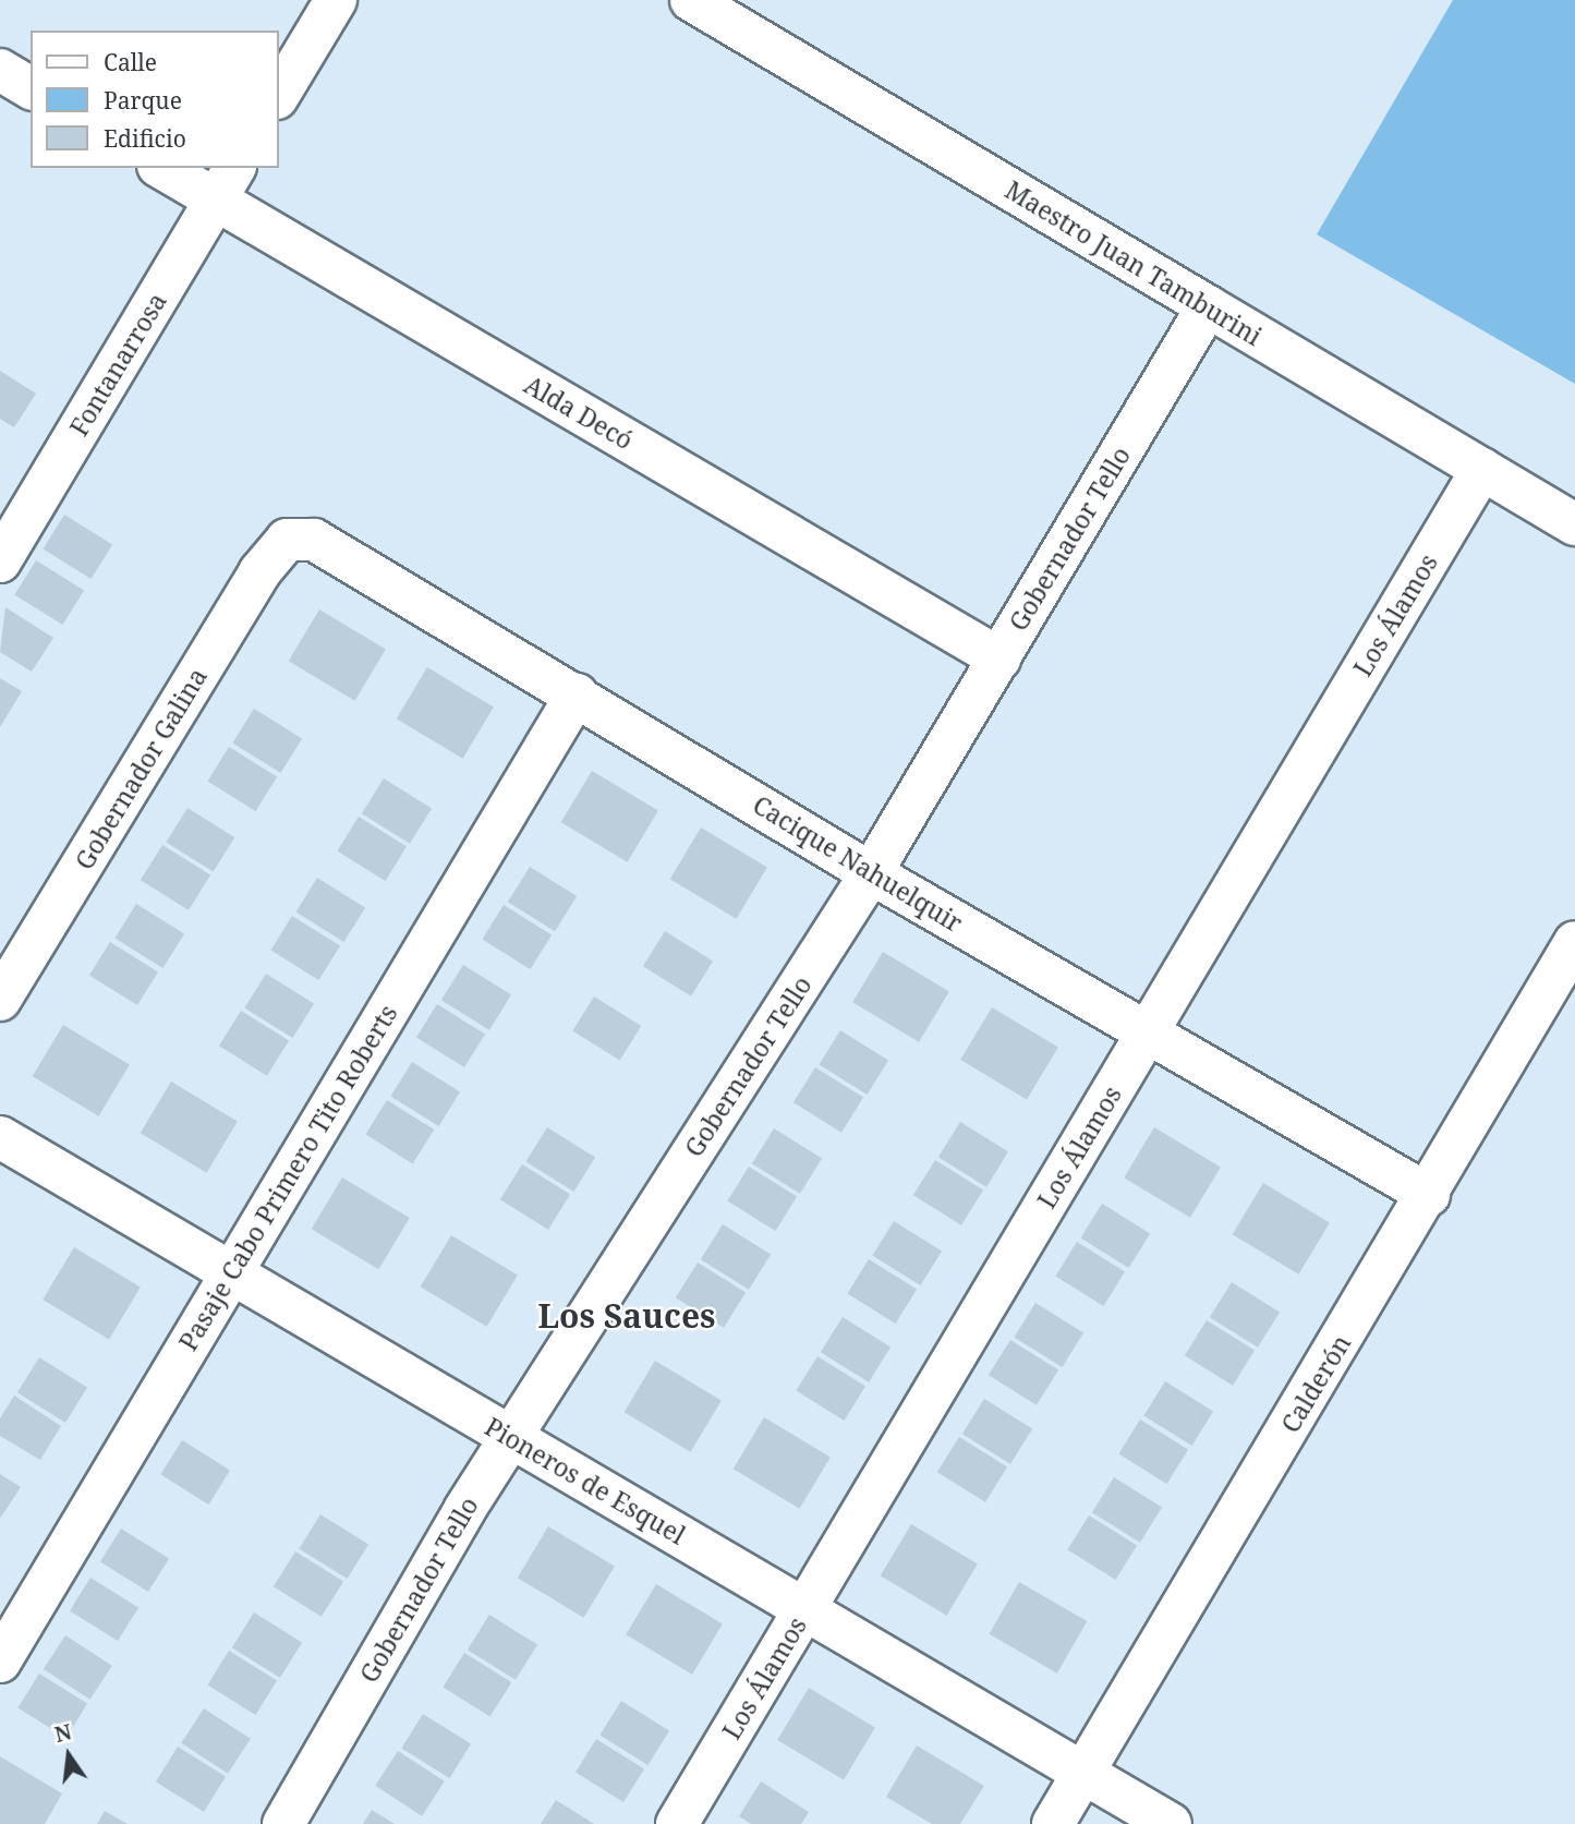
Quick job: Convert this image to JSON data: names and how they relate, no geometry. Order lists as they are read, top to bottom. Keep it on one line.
{"streets":{"street":["Maestro Juan Tamburini","Fontanarrosa","Alda Decó","Gobernador Tello","Los Álamos","Gobernador Galina","Cacique Nahuelquir","Pasaje Cabo Primero Tito Roberts","Calderón","Pioneros de Esquel"]},"crossings":[["Maestro Juan Tamburini","Gobernador Tello"],["Maestro Juan Tamburini","Los Álamos"],["Fontanarrosa","Alda Decó"],["Alda Decó","Gobernador Tello"],["Gobernador Tello","Cacique Nahuelquir"],["Gobernador Tello","Pioneros de Esquel"],["Los Álamos","Cacique Nahuelquir"],["Los Álamos","Pioneros de Esquel"],["Gobernador Galina","Cacique Nahuelquir"],["Cacique Nahuelquir","Pasaje Cabo Primero Tito Roberts"],["Cacique Nahuelquir","Calderón"],["Pasaje Cabo Primero Tito Roberts","Pioneros de Esquel"],["Calderón","Pioneros de Esquel"]],"districts":["Los Sauces"],"legend":["Calle","Parque","Edificio"],"north":"top"}
